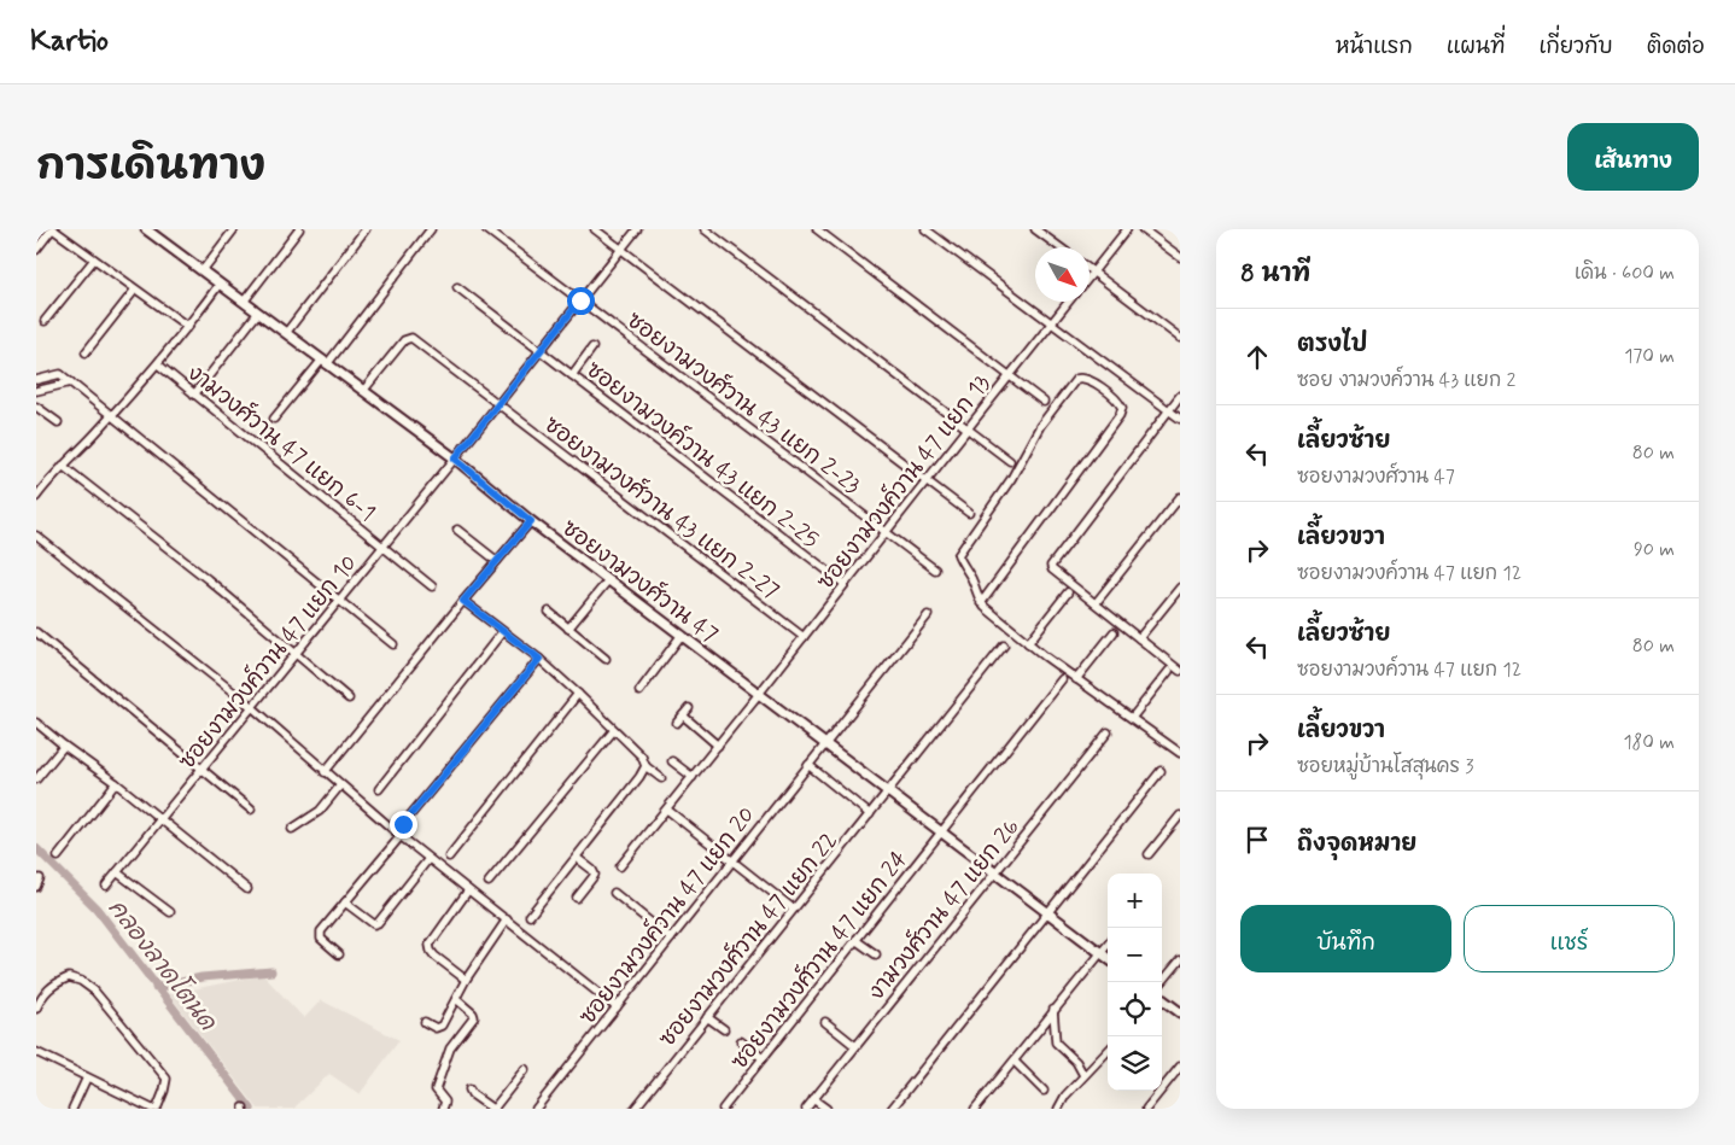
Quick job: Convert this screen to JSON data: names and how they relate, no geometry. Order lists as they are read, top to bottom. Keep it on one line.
{"streets":{"street":["ซอยงามวงศ์วาน 43 แยก 2-23","งามวงศ์วาน 47 แยก 6-1","ซอยงามวงค์วาน 43 แยก 2-25","ซอยงามวงค์วาน 47 แยก 13","ซอยงามวงศ์วาน 43 แยก 2-27","ซอยงามวงศ์วาน 47","ซอยงามวงค์วาน 47 แยก 10","งามวงศ์วาน 47 แยก 26","ซอยงามวงค์วาน 47 แยก 20","ซอยงามวงศ์วาน 47 แยก 22","ซอยงามวงศ์วาน 47 แยก 24"]},"crossings":[["ซอยงามวงศ์วาน 43 แยก 2-23","ซอยงามวงค์วาน 47 แยก 13"],["ซอยงามวงศ์วาน 43 แยก 2-23","ซอยงามวงค์วาน 47 แยก 10"],["งามวงศ์วาน 47 แยก 6-1","ซอยงามวงค์วาน 47 แยก 10"],["ซอยงามวงค์วาน 43 แยก 2-25","ซอยงามวงค์วาน 47 แยก 13"],["ซอยงามวงค์วาน 43 แยก 2-25","ซอยงามวงค์วาน 47 แยก 10"],["ซอยงามวงค์วาน 47 แยก 13","ซอยงามวงศ์วาน 43 แยก 2-27"],["ซอยงามวงค์วาน 47 แยก 13","ซอยงามวงศ์วาน 47"],["ซอยงามวงศ์วาน 43 แยก 2-27","ซอยงามวงศ์วาน 47"],["ซอยงามวงศ์วาน 43 แยก 2-27","ซอยงามวงค์วาน 47 แยก 10"],["ซอยงามวงศ์วาน 47","ซอยงามวงค์วาน 47 แยก 10"],["ซอยงามวงศ์วาน 47","งามวงศ์วาน 47 แยก 26"],["ซอยงามวงศ์วาน 47","ซอยงามวงค์วาน 47 แยก 20"],["ซอยงามวงศ์วาน 47","ซอยงามวงศ์วาน 47 แยก 22"],["ซอยงามวงศ์วาน 47","ซอยงามวงศ์วาน 47 แยก 24"]],"water":["คลองลาดโตนด"],"north":"bottom right","page":{"header":"Kartio","nav":["หน้าแรก","แผนที่","เกี่ยวกับ","ติดต่อ"],"title":"การเดินทาง","buttons":["เส้นทาง",["บันทึก","แชร์"]],"heading":["8 นาที","เดิน · 600 m"],"list":[["ตรงไป","ซอย งามวงค์วาน 43 แยก 2","170 m"],["เลี้ยวซ้าย","ซอยงามวงศ์วาน 47","80 m"],["เลี้ยวขวา","ซอยงามวงค์วาน 47 แยก 12","90 m"],["เลี้ยวซ้าย","ซอยงามวงค์วาน 47 แยก 12","80 m"],["เลี้ยวขวา","ซอยหมู่บ้านโสสุนคร 3","180 m"],"ถึงจุดหมาย"],"map_buttons":["+","−"]}}
